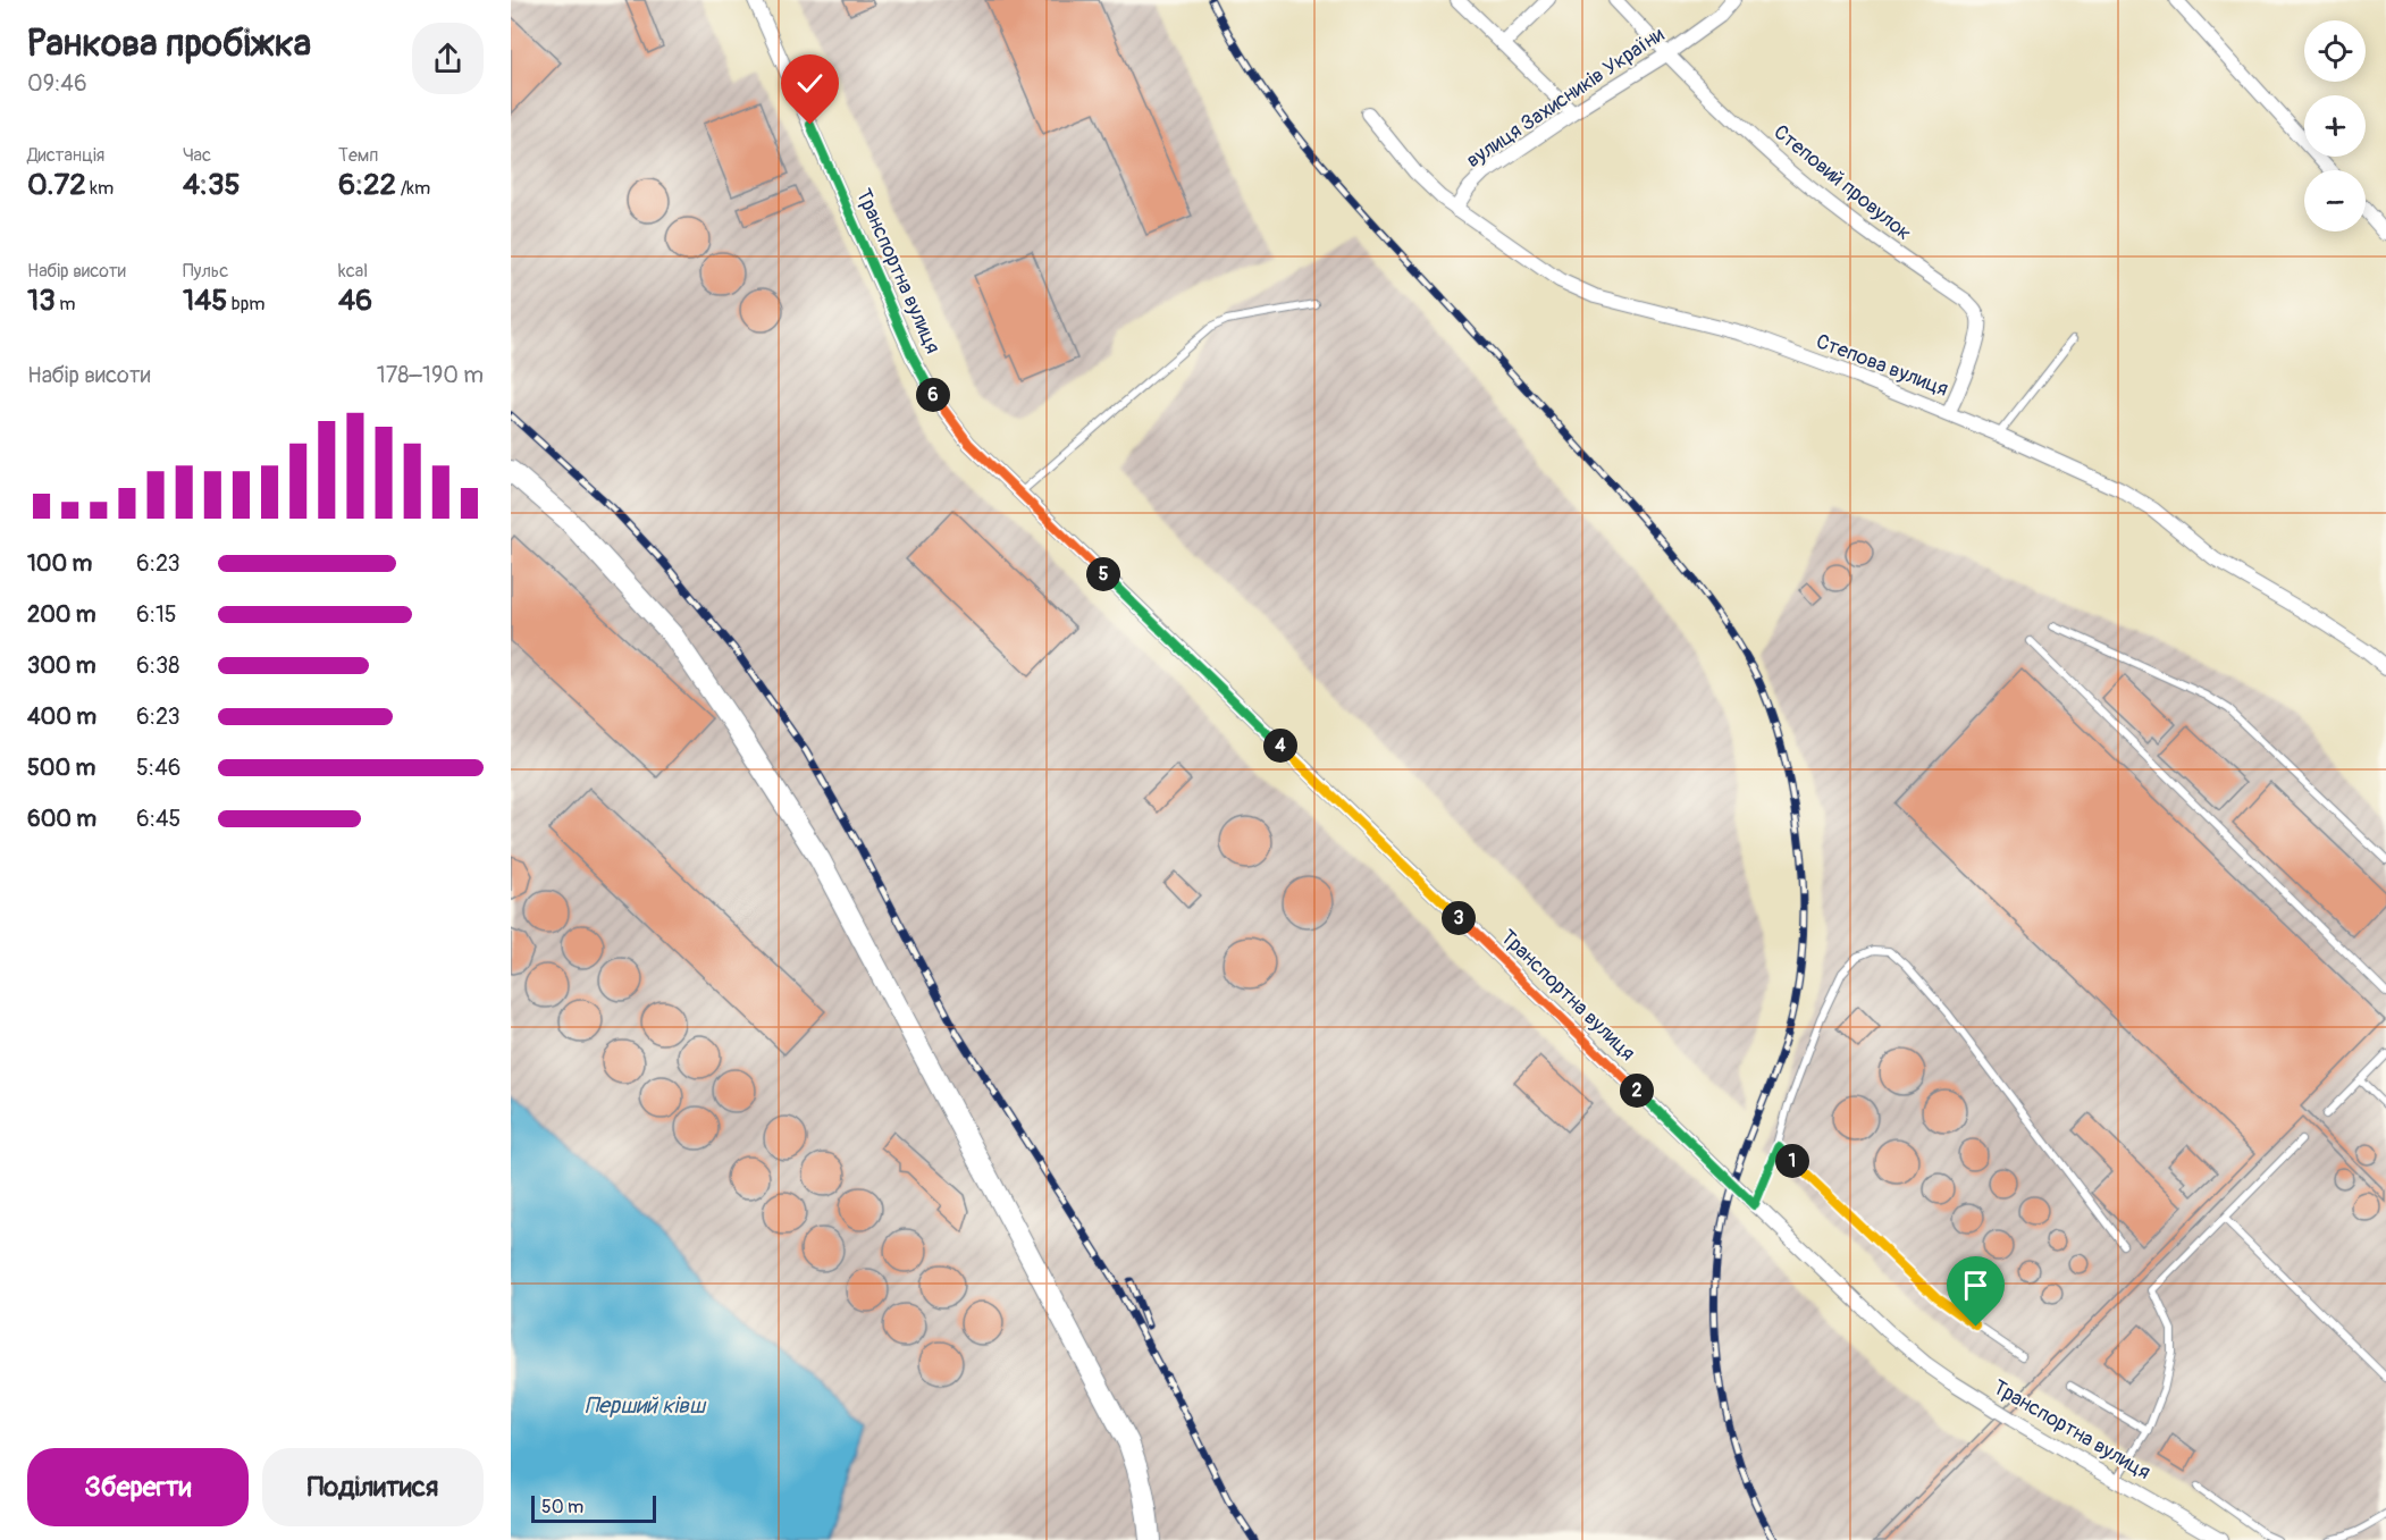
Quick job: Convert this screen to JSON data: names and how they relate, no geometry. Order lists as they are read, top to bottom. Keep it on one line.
{"streets":{"street":["вулиця Захисників України","Степовий провулок","Транспортна вулиця","Степова вулиця"]},"crossings":[["вулиця Захисників України","Степовий провулок"],["вулиця Захисників України","Степова вулиця"],["Степовий провулок","Степова вулиця"]],"water":["Перший ківш"],"scale_bar":"50 m","page":{"heading":["Ранкова пробіжка","09:46"],"map_buttons":["+","−"],"stats":[["Дистанція","0.72 km"],["Час","4:35"],["Темп","6:22 /km"],["Набір висоти","13 m"],["Пульс","145 bpm"],["kcal","46"]],"chart":["Набір висоти","178–190 m"],"pins":["6","5","4","3","2","1"],"list":[{"name":"100 m","note":"6:23"},{"name":"200 m","note":"6:15"},{"name":"300 m","note":"6:38"},{"name":"400 m","note":"6:23"},{"name":"500 m","note":"5:46"},{"name":"600 m","note":"6:45"}],"buttons":["Зберегти","Поділитися"],"scale":"50 m"}}
